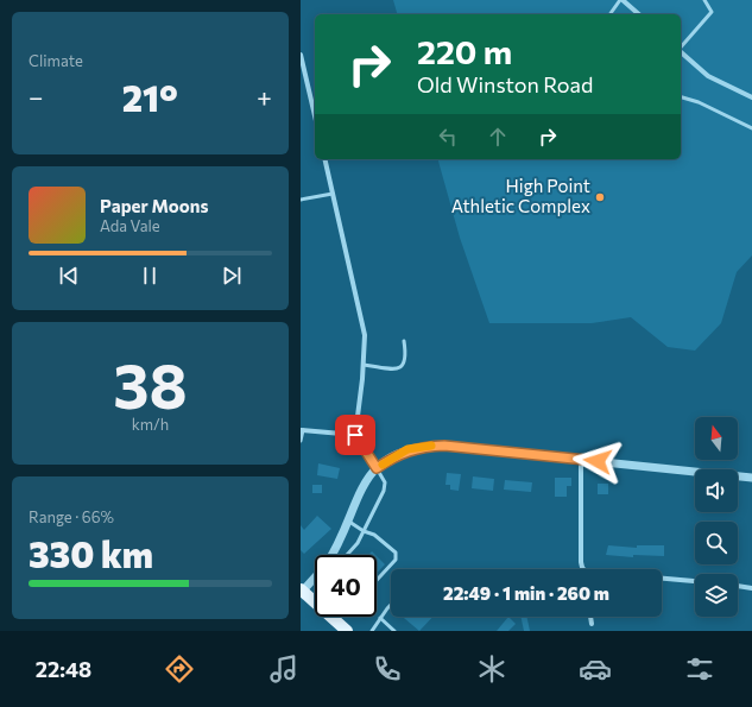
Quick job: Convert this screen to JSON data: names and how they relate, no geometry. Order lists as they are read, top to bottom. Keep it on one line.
{"places":["High Point Athletic Complex"],"north":"top","page":{"tile":["Climate",["38","km/h"],["Range · 66%","330 km"]],"turn":["220 m","Old Winston Road"],"heat":["−","21°","+"],"song":["Paper Moons","Ada Vale"],"limit":"40","trip":"22:49 · 1 min · 260 m","tabs":"22:48"}}
